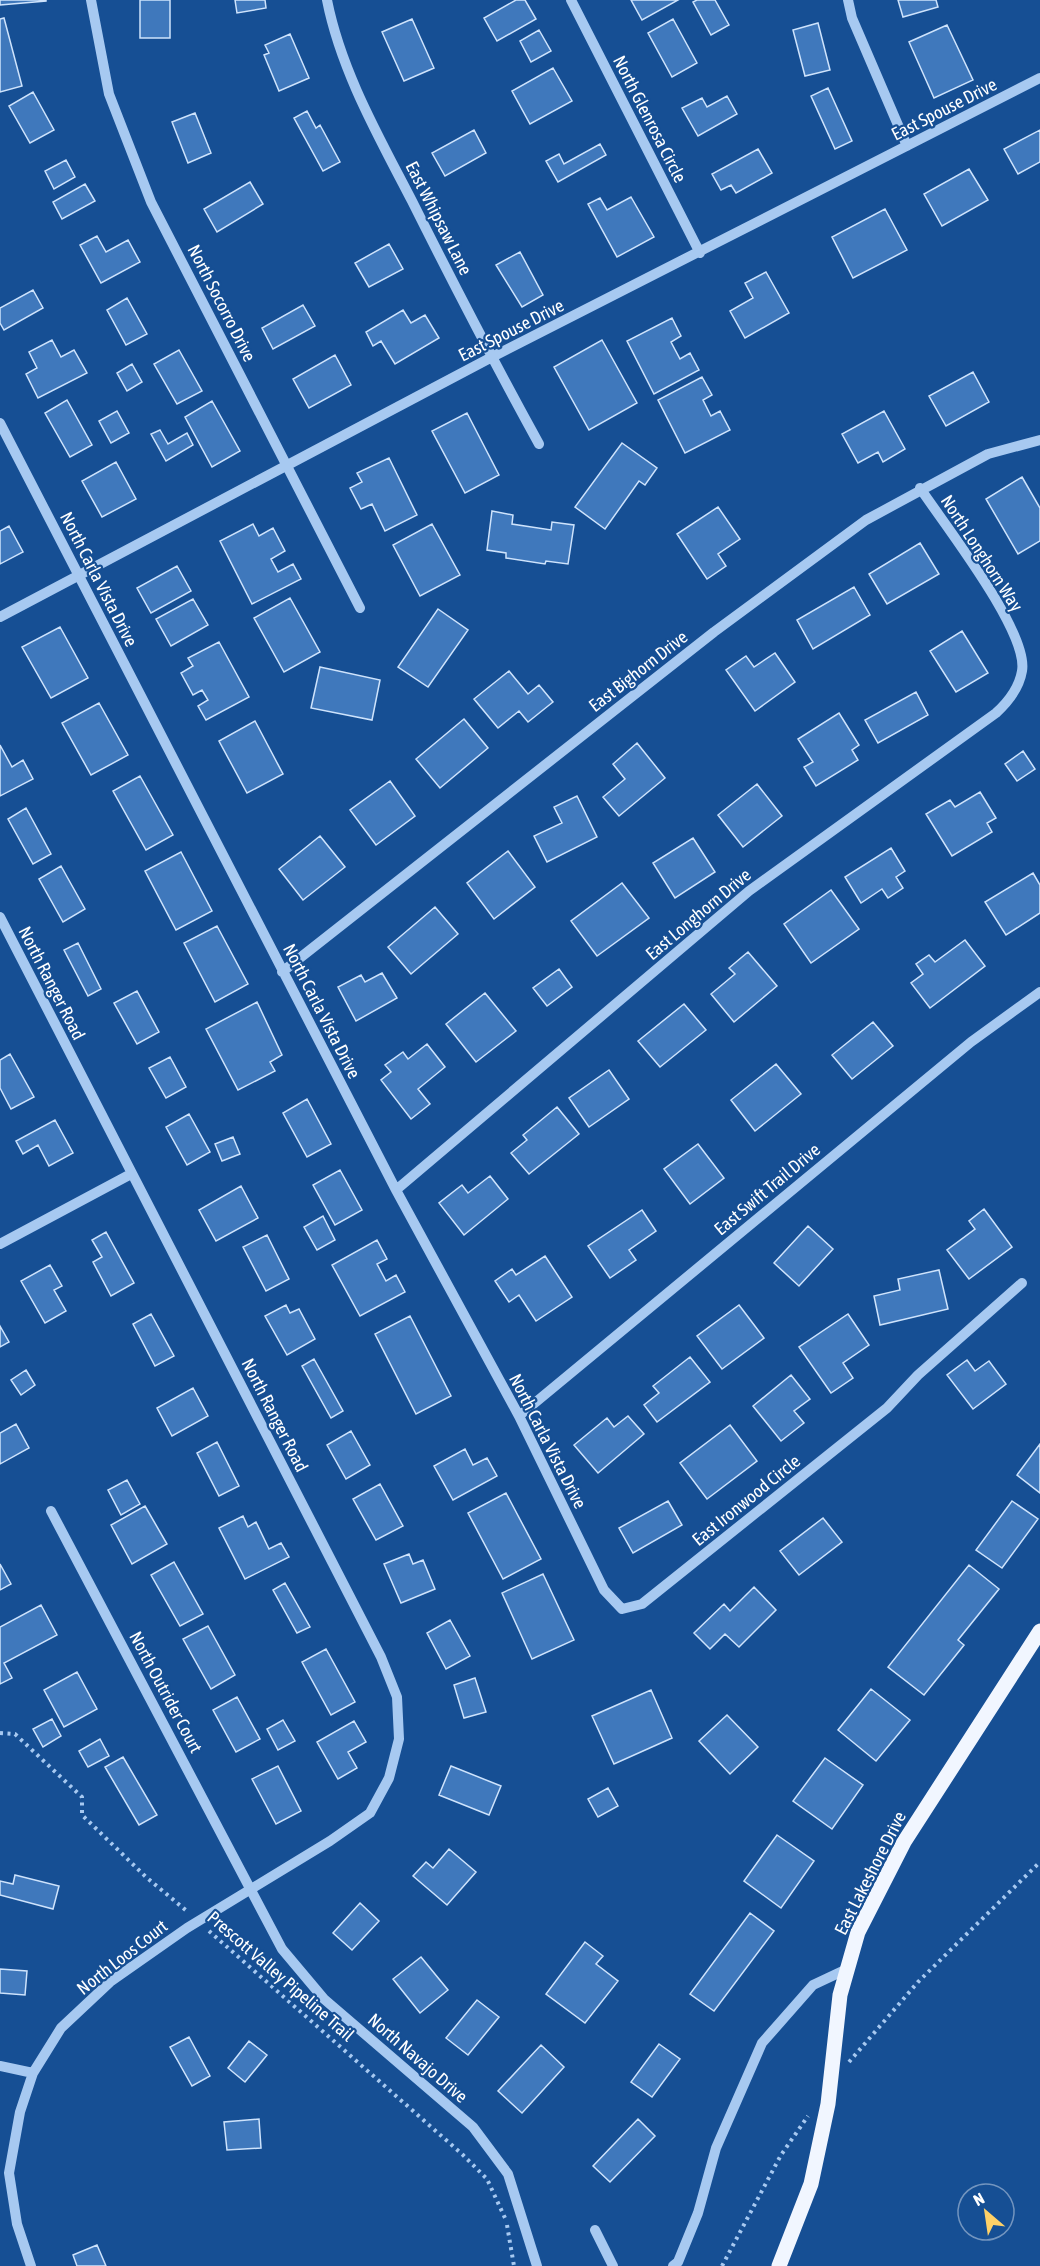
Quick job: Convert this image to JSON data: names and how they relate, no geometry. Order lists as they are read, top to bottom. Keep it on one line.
{"streets":{"main road":["East Lakeshore Drive"],"street":["East Spouse Drive","North Glenrosa Circle","East Whipsaw Lane","North Socorro Drive","North Longhorn Way","North Carla Vista Drive","East Bighorn Drive","East Longhorn Drive","North Ranger Road","East Swift Trail Drive","East Ironwood Circle","North Outrider Court","North Loos Court","North Navajo Drive"],"path":["Prescott Valley Pipeline Trail"]},"crossings":[["East Spouse Drive","North Glenrosa Circle"],["East Spouse Drive","East Whipsaw Lane"],["East Spouse Drive","North Socorro Drive"],["East Spouse Drive","North Carla Vista Drive"],["North Longhorn Way","East Bighorn Drive"],["North Longhorn Way","East Longhorn Drive"],["North Carla Vista Drive","East Bighorn Drive"],["North Carla Vista Drive","East Longhorn Drive"],["North Carla Vista Drive","East Swift Trail Drive"],["North Carla Vista Drive","East Ironwood Circle"],["North Ranger Road","North Outrider Court"],["North Ranger Road","North Loos Court"],["North Ranger Road","North Navajo Drive"],["North Outrider Court","North Loos Court"],["North Outrider Court","North Navajo Drive"],["North Loos Court","Prescott Valley Pipeline Trail"],["North Loos Court","North Navajo Drive"]],"north":"top left"}
